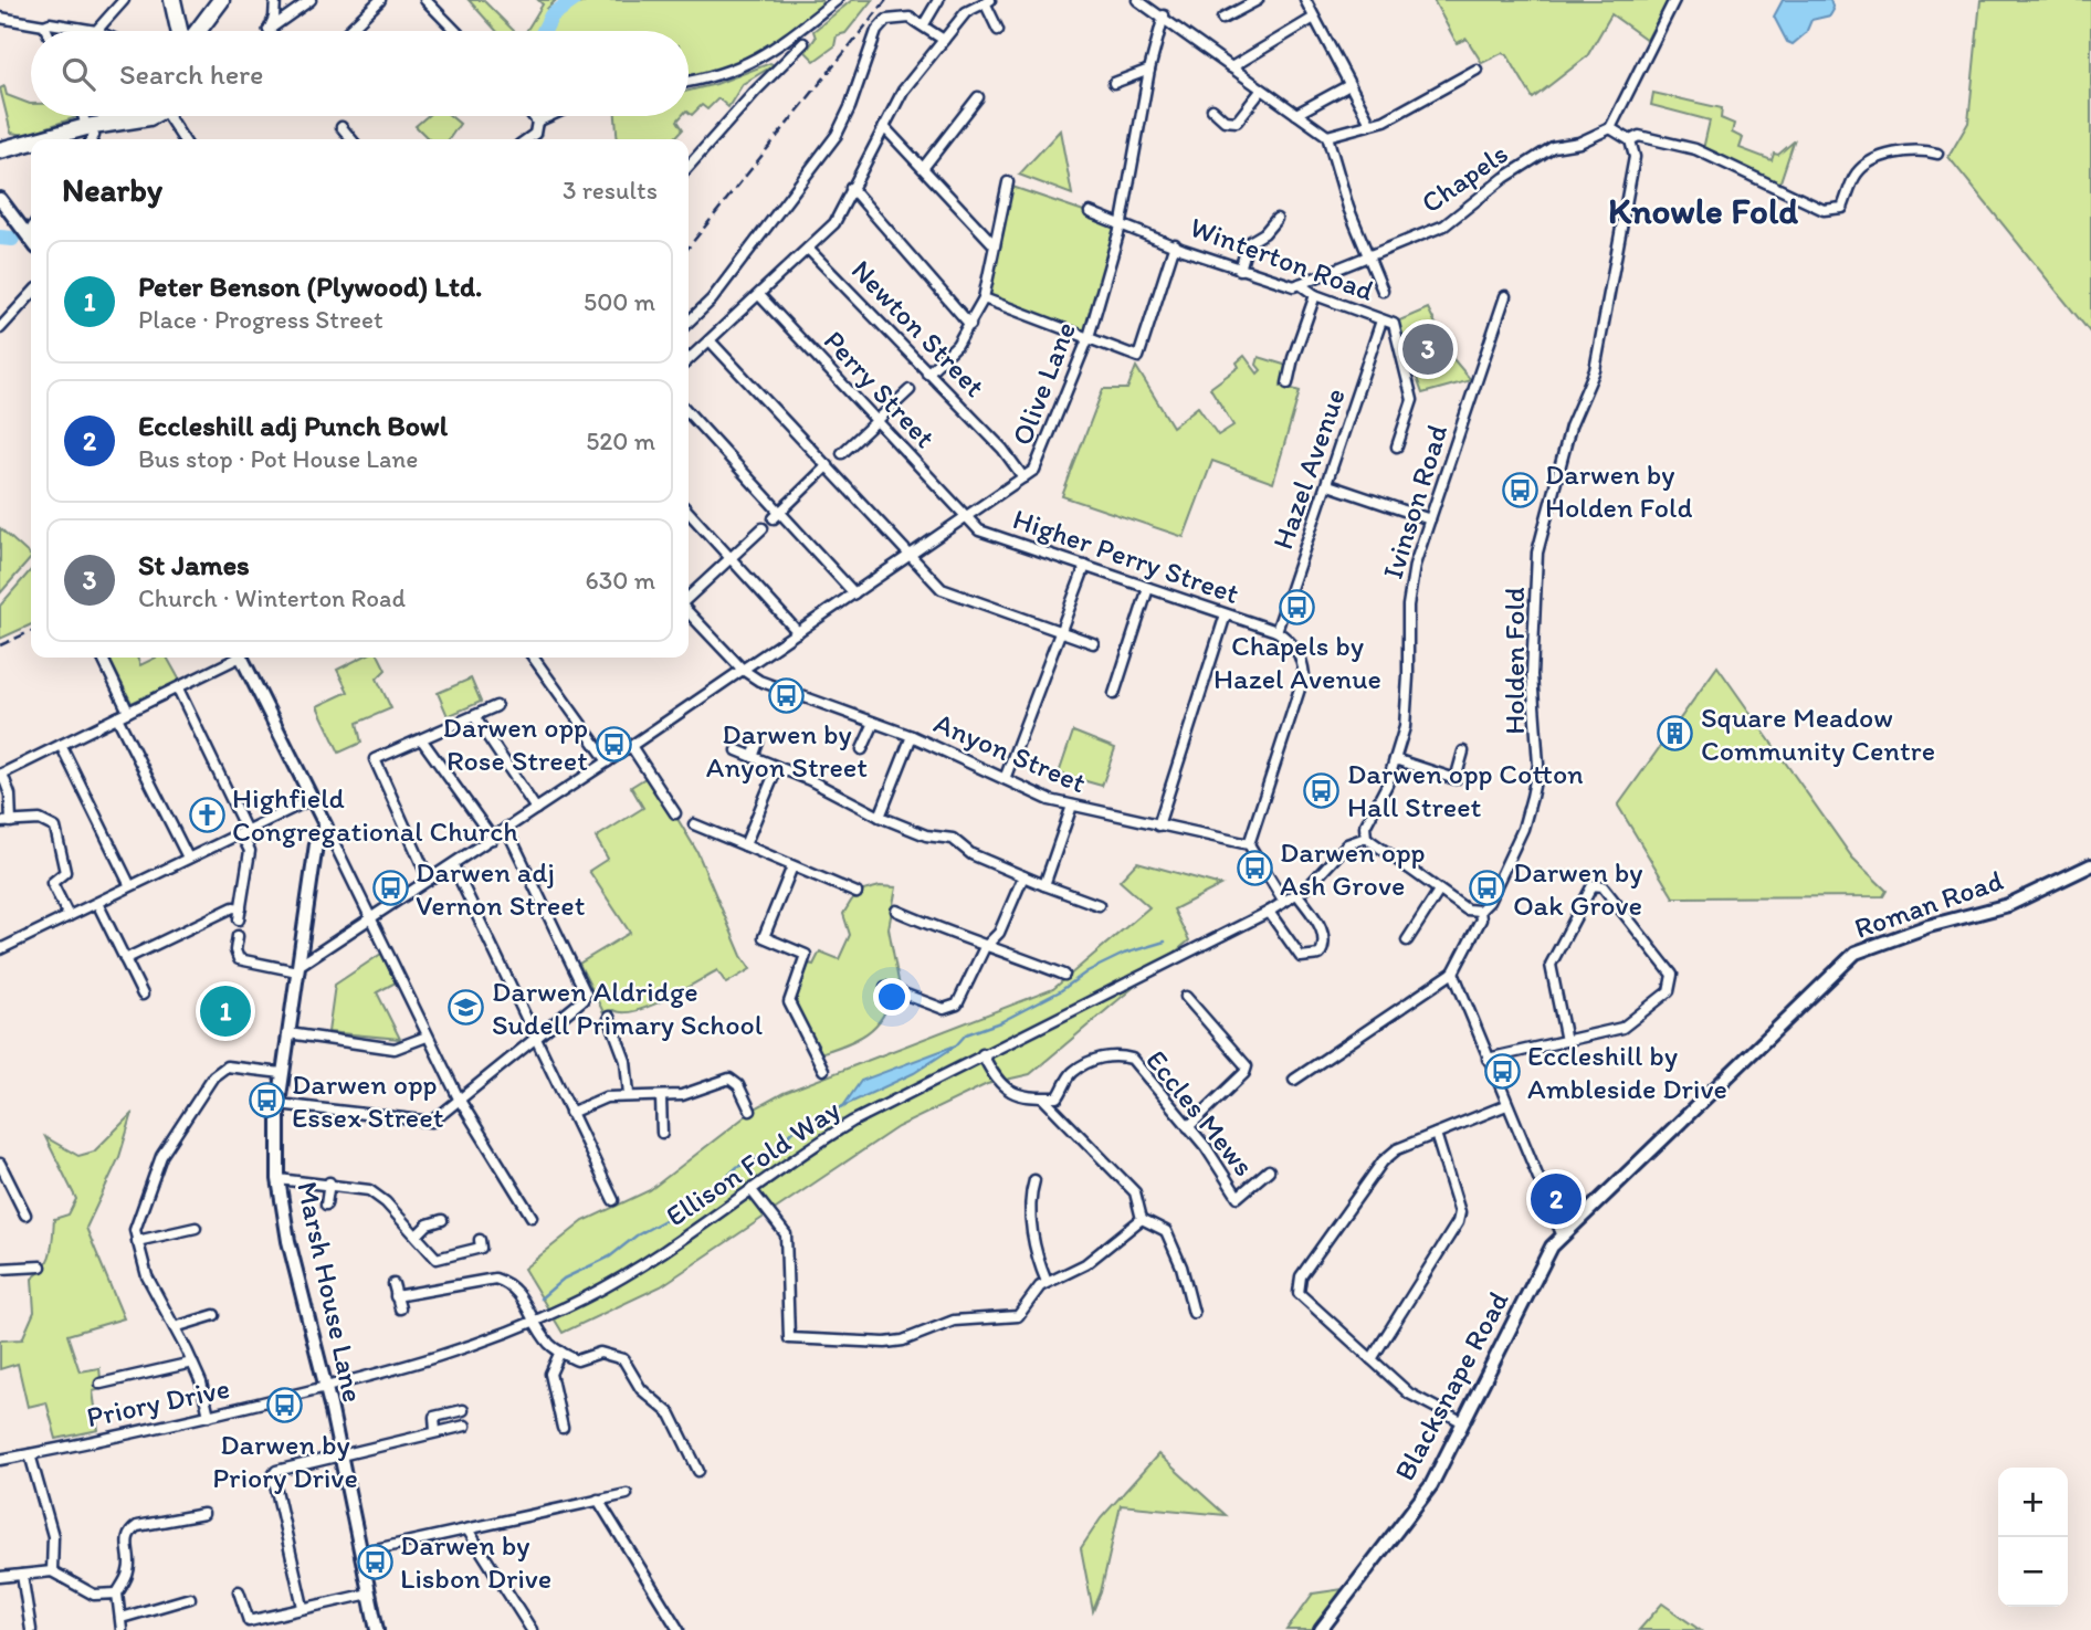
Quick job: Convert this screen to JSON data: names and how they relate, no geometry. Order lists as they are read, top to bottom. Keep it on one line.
{"streets":{"street":["Chapels","Winterton Road","Newton Street","Olive Lane","Perry Street","Hazel Avenue","Ivinson Road","Higher Perry Street","Holden Fold","Anyon Street","Roman Road","Eccles Mews","Ellison Fold Way","Marsh House Lane","Blacksnape Road","Priory Drive"]},"crossings":[["Chapels","Winterton Road"],["Winterton Road","Olive Lane"],["Winterton Road","Hazel Avenue"],["Newton Street","Olive Lane"],["Olive Lane","Perry Street"],["Olive Lane","Higher Perry Street"],["Olive Lane","Anyon Street"],["Olive Lane","Marsh House Lane"],["Perry Street","Higher Perry Street"],["Hazel Avenue","Higher Perry Street"],["Roman Road","Blacksnape Road"],["Ellison Fold Way","Marsh House Lane"],["Ellison Fold Way","Priory Drive"],["Marsh House Lane","Priory Drive"]],"districts":["Knowle Fold"],"places":{"bus stop":["Darwen by Holden Fold","Chapels by Hazel Avenue","Darwen by Anyon Street","Darwen opp Rose Street","Darwen opp Cotton Hall Street","Darwen opp Ash Grove","Darwen adj Vernon Street","Darwen by Oak Grove","Eccleshill by Ambleside Drive","Darwen opp Essex Street","Darwen by Priory Drive","Darwen by Lisbon Drive"],"building":["Square Meadow Community Centre"],"church":["Highfield Congregational Church"],"school or university":["Darwen Aldridge Sudell Primary School"]},"page":{"search":"Search here","heading":["Nearby","3 results"],"list":[{"mark":"1","name":"Peter Benson (Plywood) Ltd.","note":"Place · Progress Street","value":"500 m"},{"mark":"2","name":"Eccleshill adj Punch Bowl","note":"Bus stop · Pot House Lane","value":"520 m"},{"mark":"3","name":"St James","note":"Church · Winterton Road","value":"630 m"}],"pins":["3","1","2"],"map_buttons":["+","−"]}}
